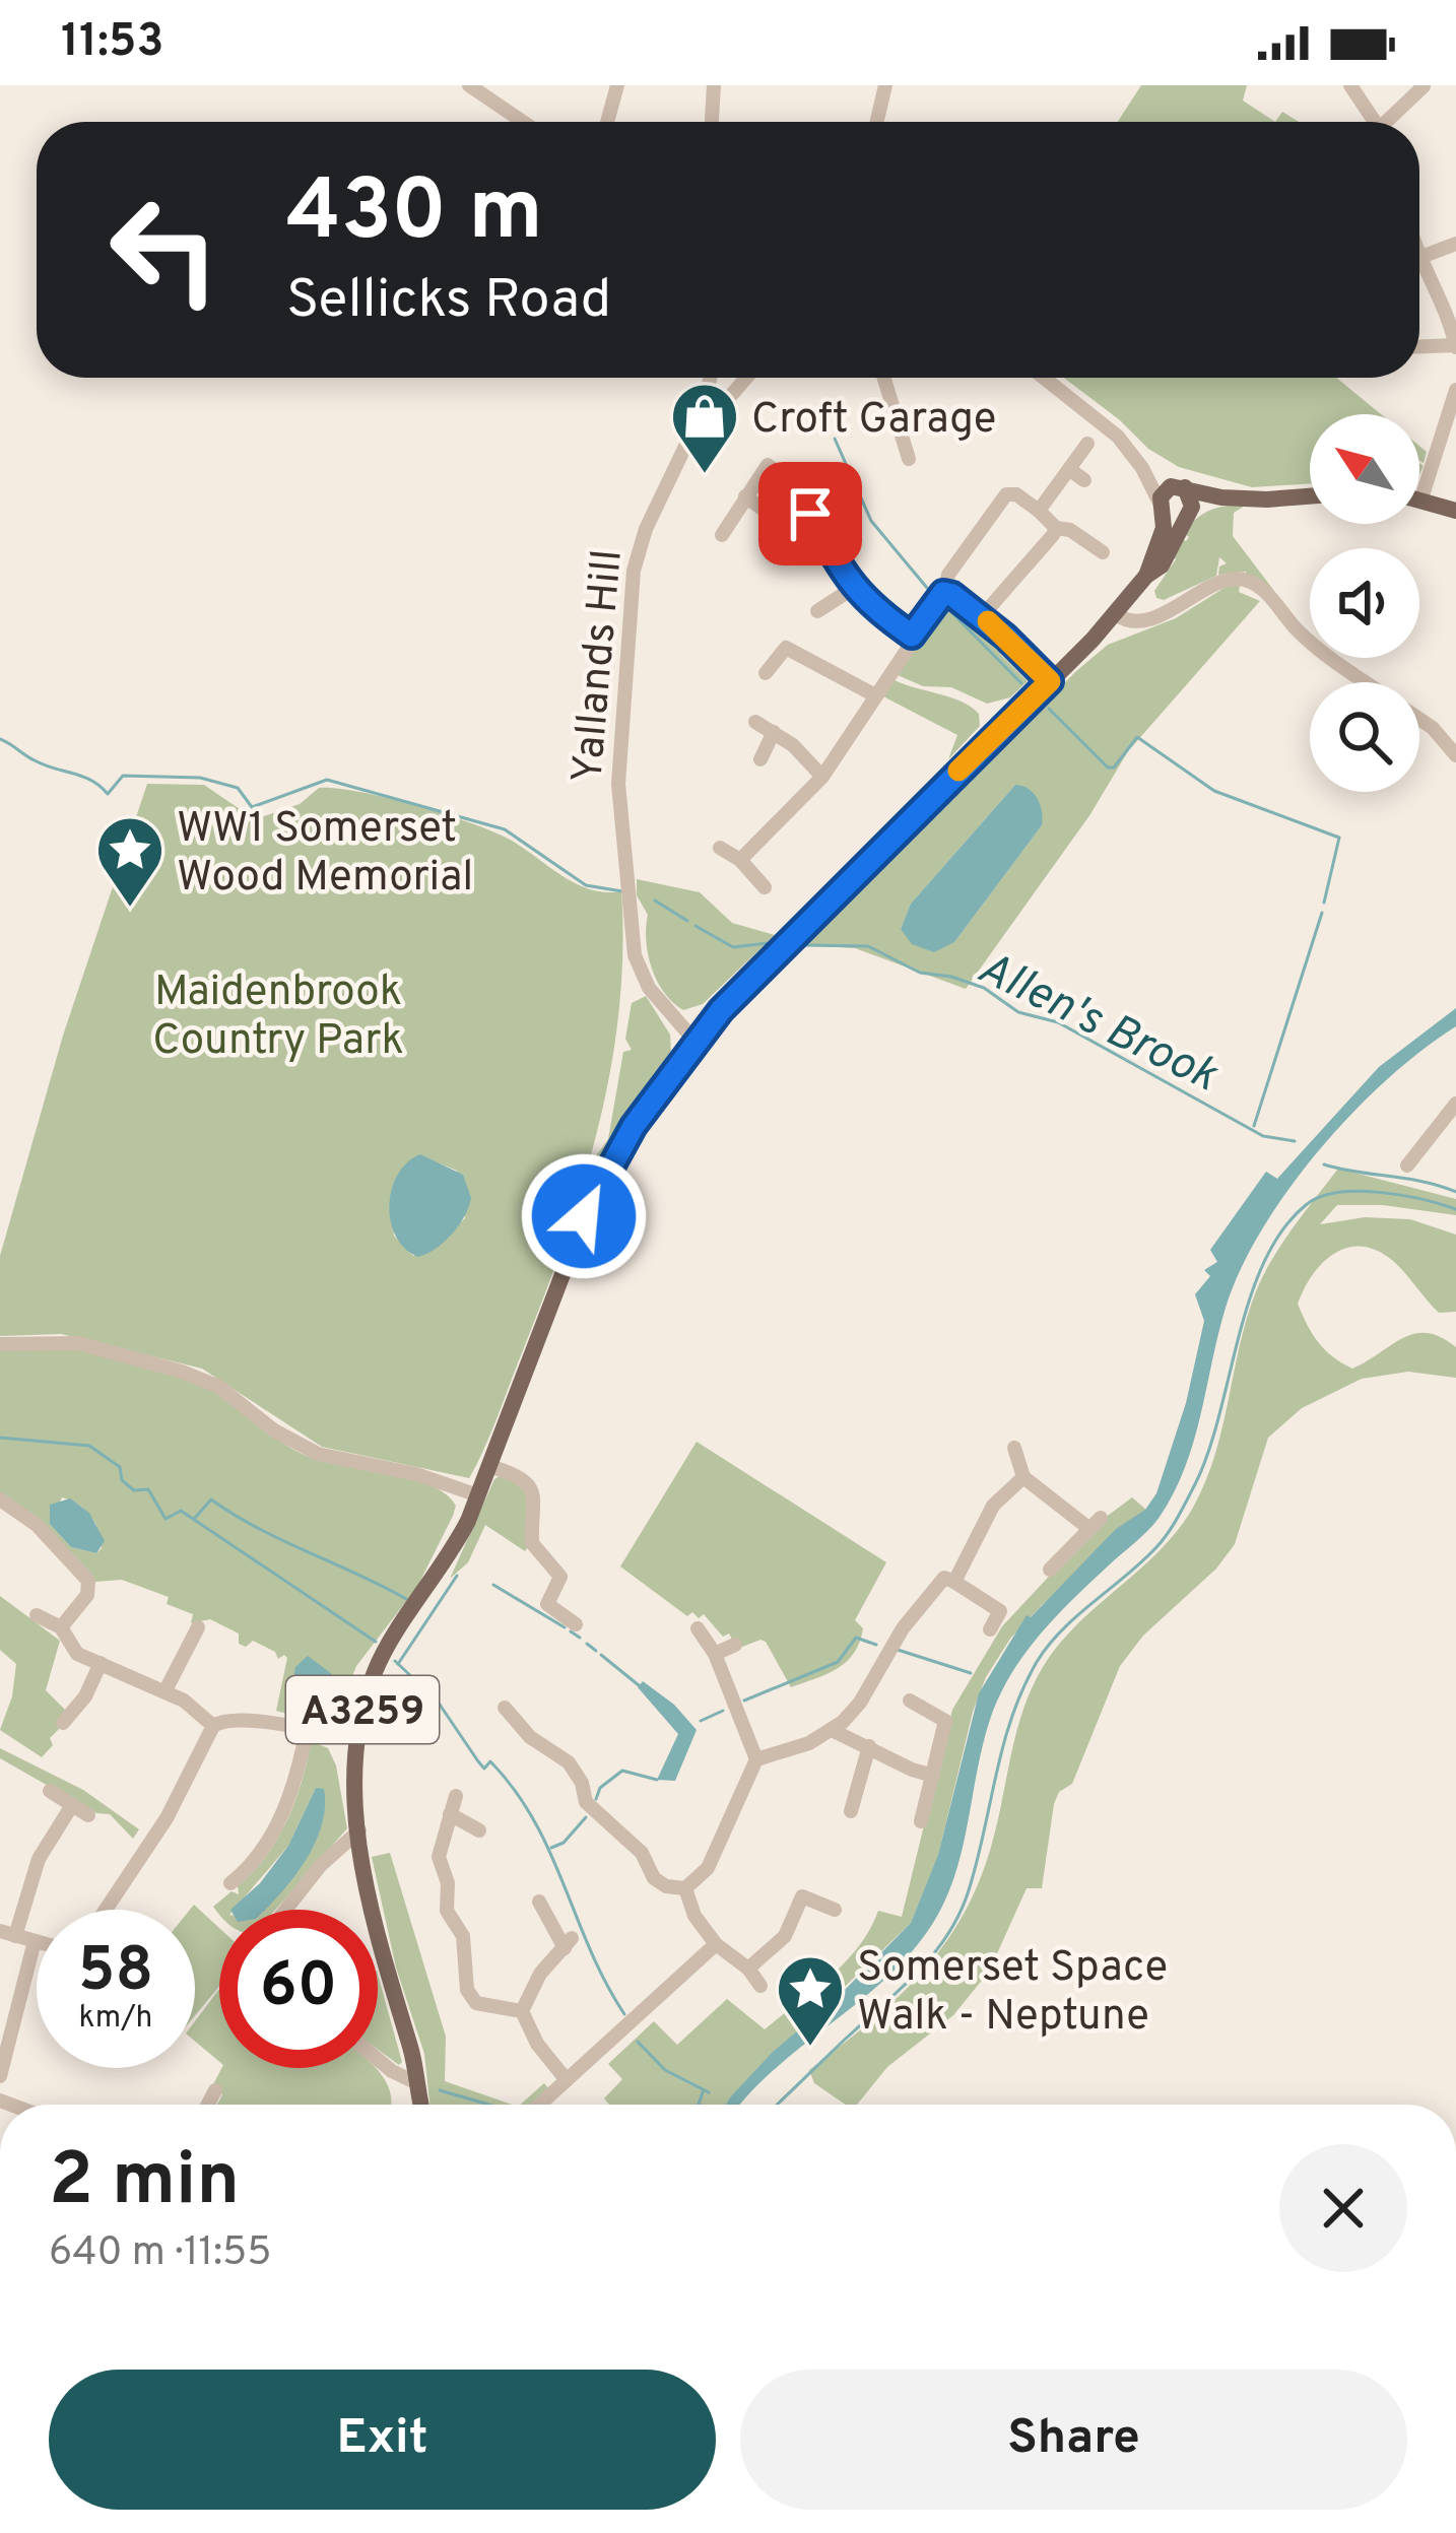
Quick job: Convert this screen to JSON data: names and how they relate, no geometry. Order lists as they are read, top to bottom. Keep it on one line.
{"streets":{"main road":["A3259"],"street":["Yallands Hill"]},"crossings":[["Yallands Hill","A3259"]],"water":["Allen's Brook"],"parks":["Maidenbrook Country Park"],"places":{"shop":["Croft Garage"],"place":["WW1 Somerset Wood Memorial","Somerset Space Walk - Neptune"]},"north":"top left","page":{"status":"11:53","turn":["430 m","Sellicks Road"],"speed":"58 km/h","limit":"60","heading":["2 min","640 m · 11:55"],"buttons":["Exit","Share"]}}
